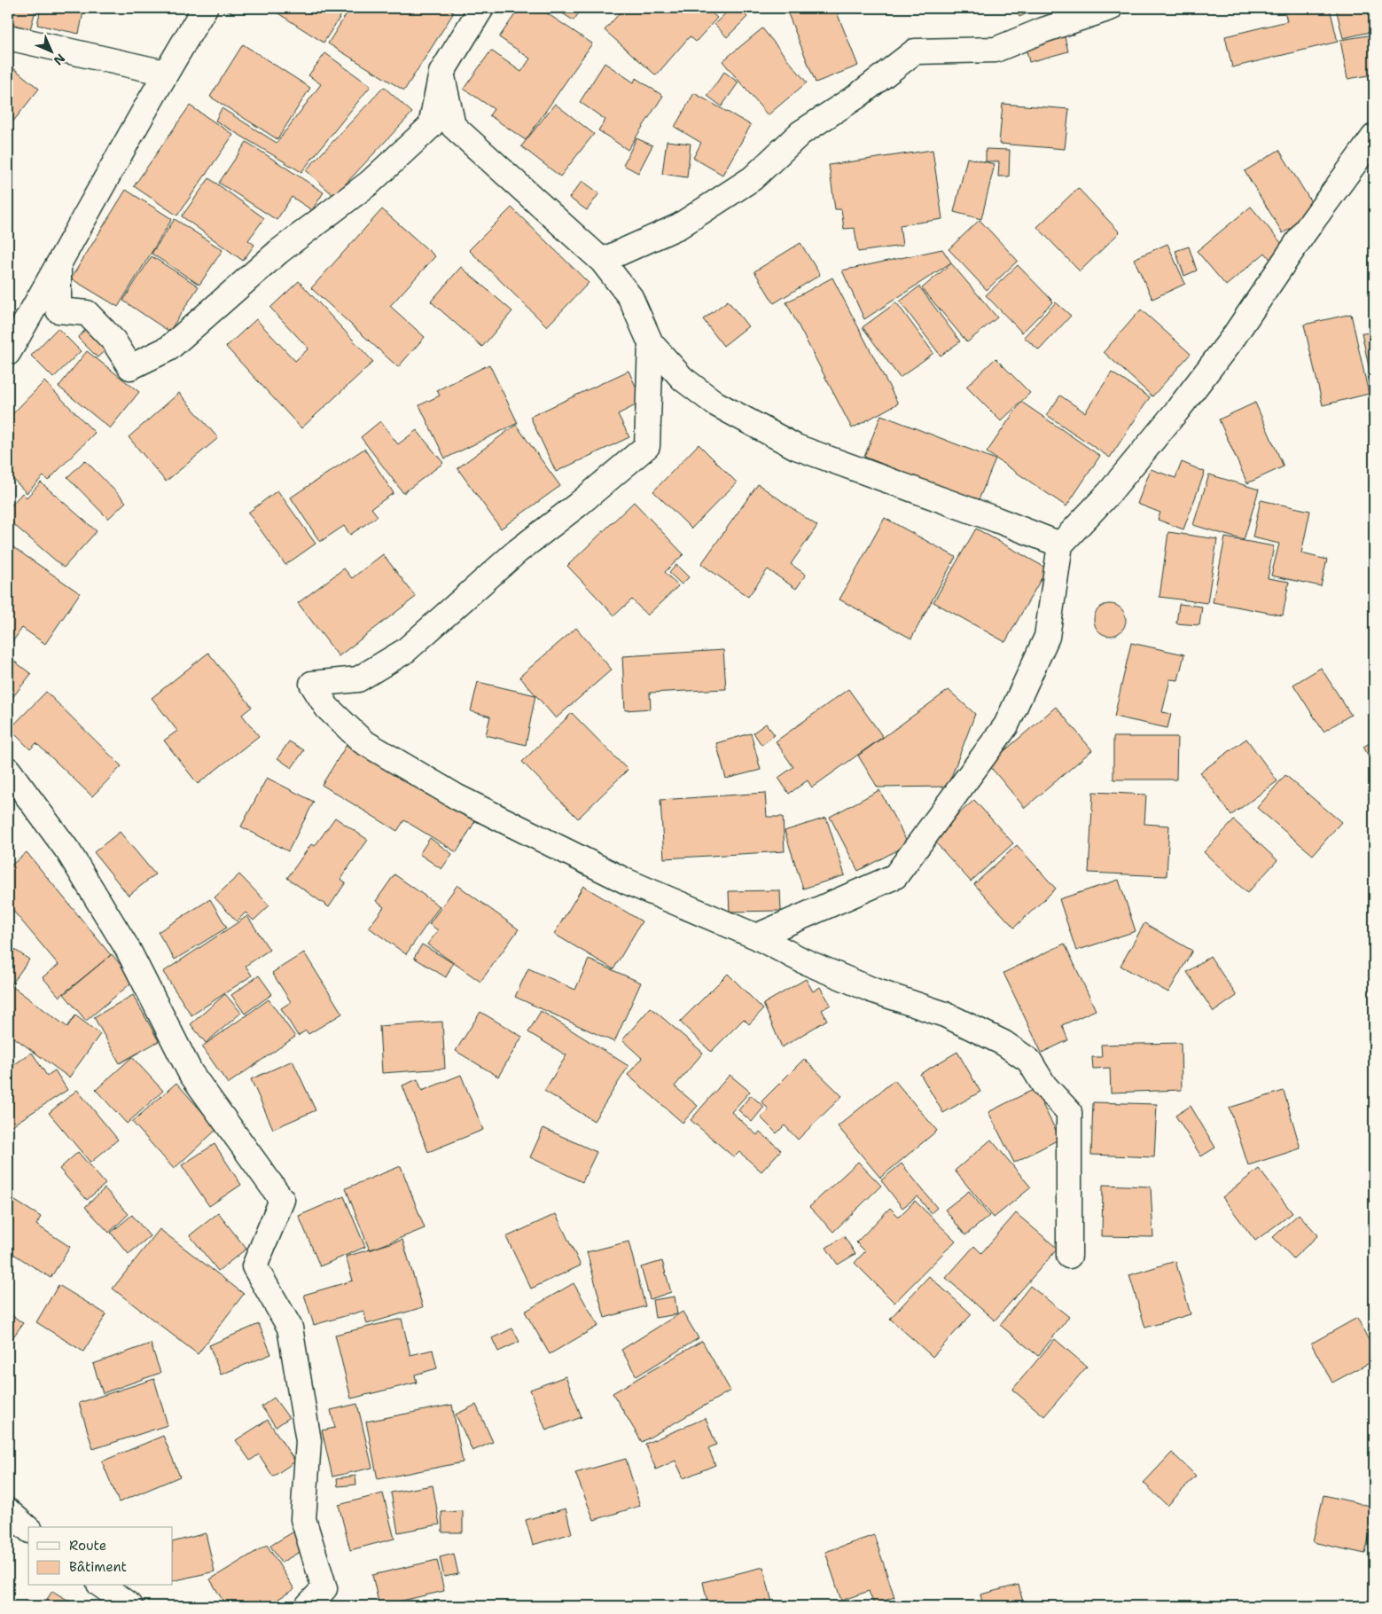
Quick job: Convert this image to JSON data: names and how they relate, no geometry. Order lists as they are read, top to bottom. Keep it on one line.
{"legend":["Route","Bâtiment"],"north":"bottom right"}
